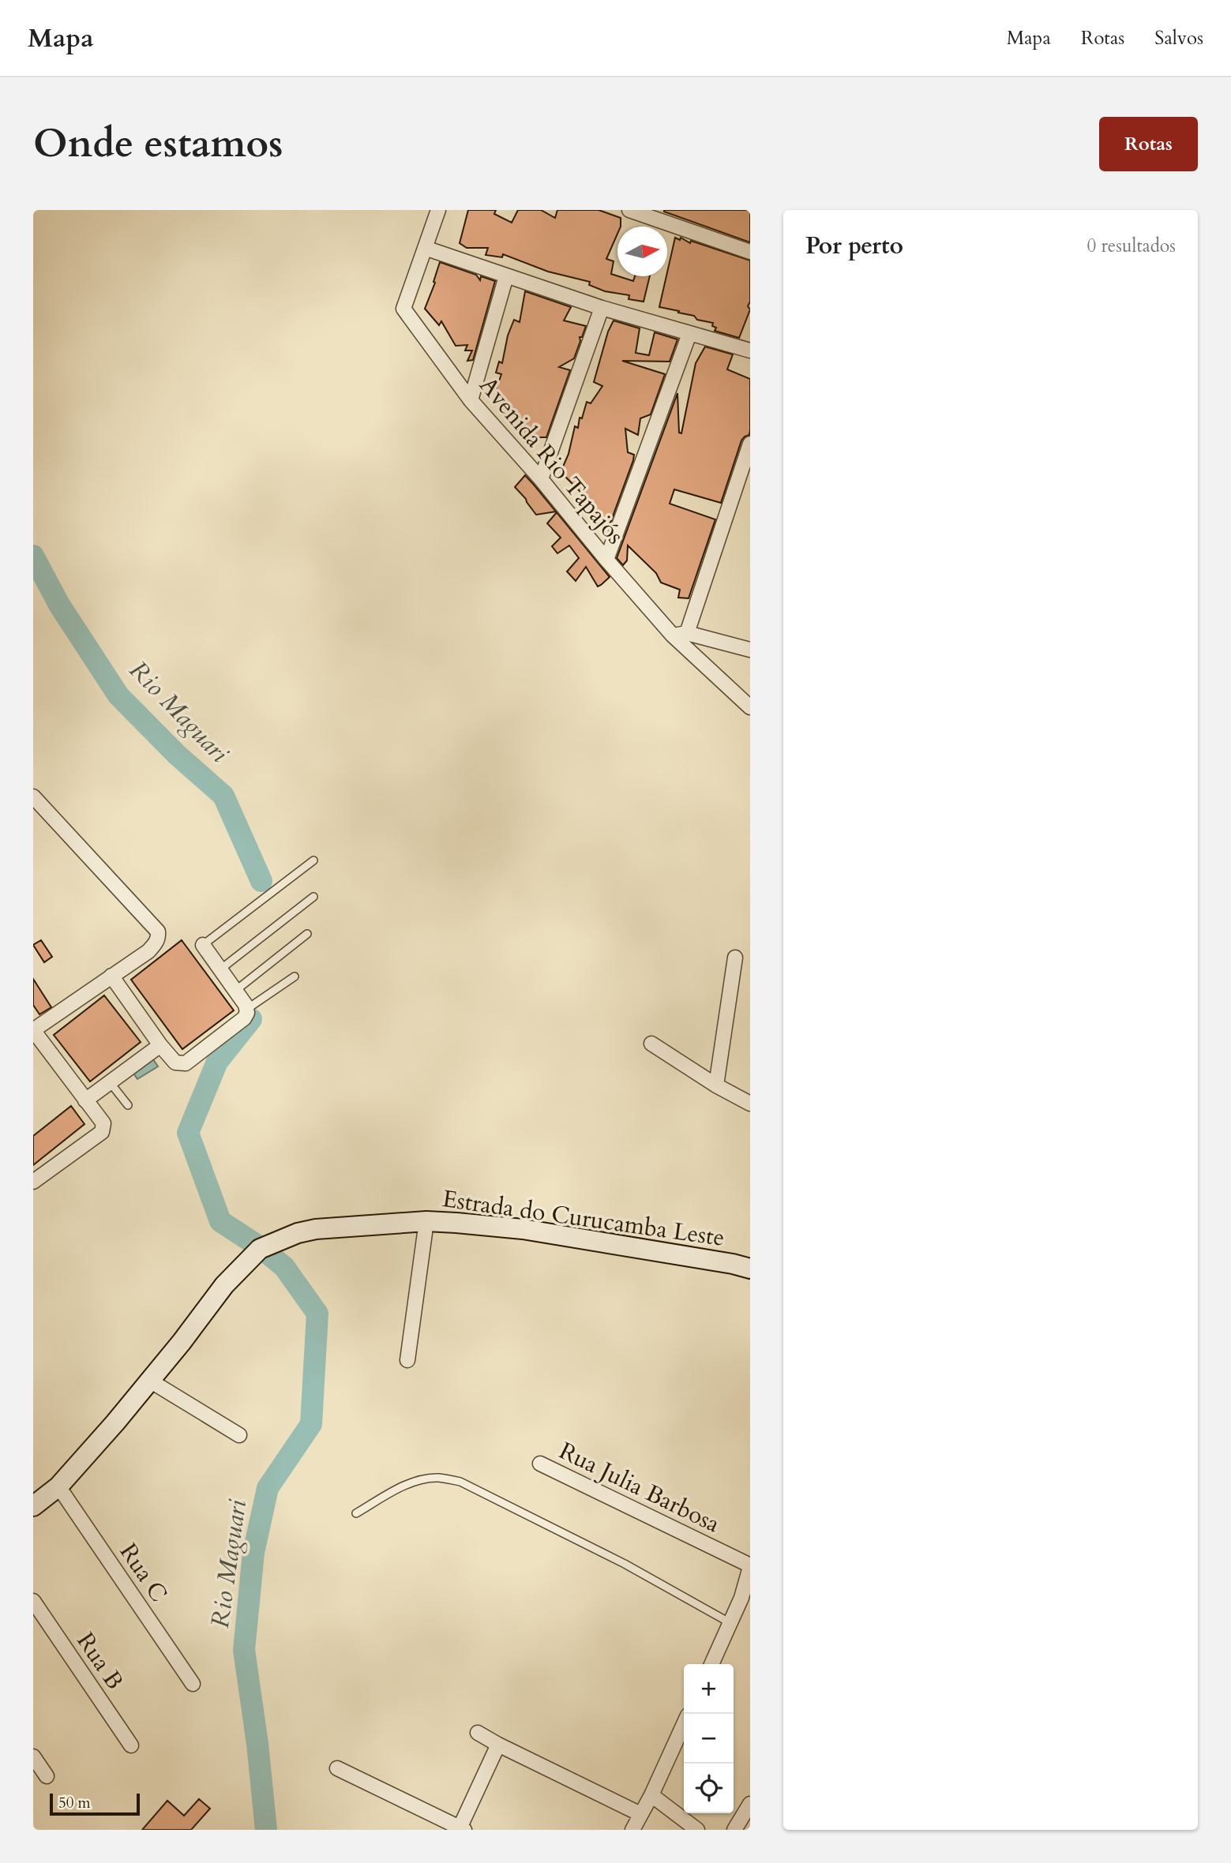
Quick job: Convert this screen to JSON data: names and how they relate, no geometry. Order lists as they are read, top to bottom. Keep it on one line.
{"streets":{"main road":["Estrada do Curucamba Leste"],"street":["Avenida Rio Tapajós","Rua Julia Barbosa","Rua C","Rua B"]},"crossings":[["Estrada do Curucamba Leste","Rua C"]],"water":["Rio Maguari"],"scale_bar":"50 m","north":"right","page":{"header":"Mapa","nav":["Mapa","Rotas","Salvos"],"buttons":"Rotas","title":"Onde estamos","heading":["Por perto","0 resultados"],"map_buttons":["+","−"],"scale":"50 m"}}
